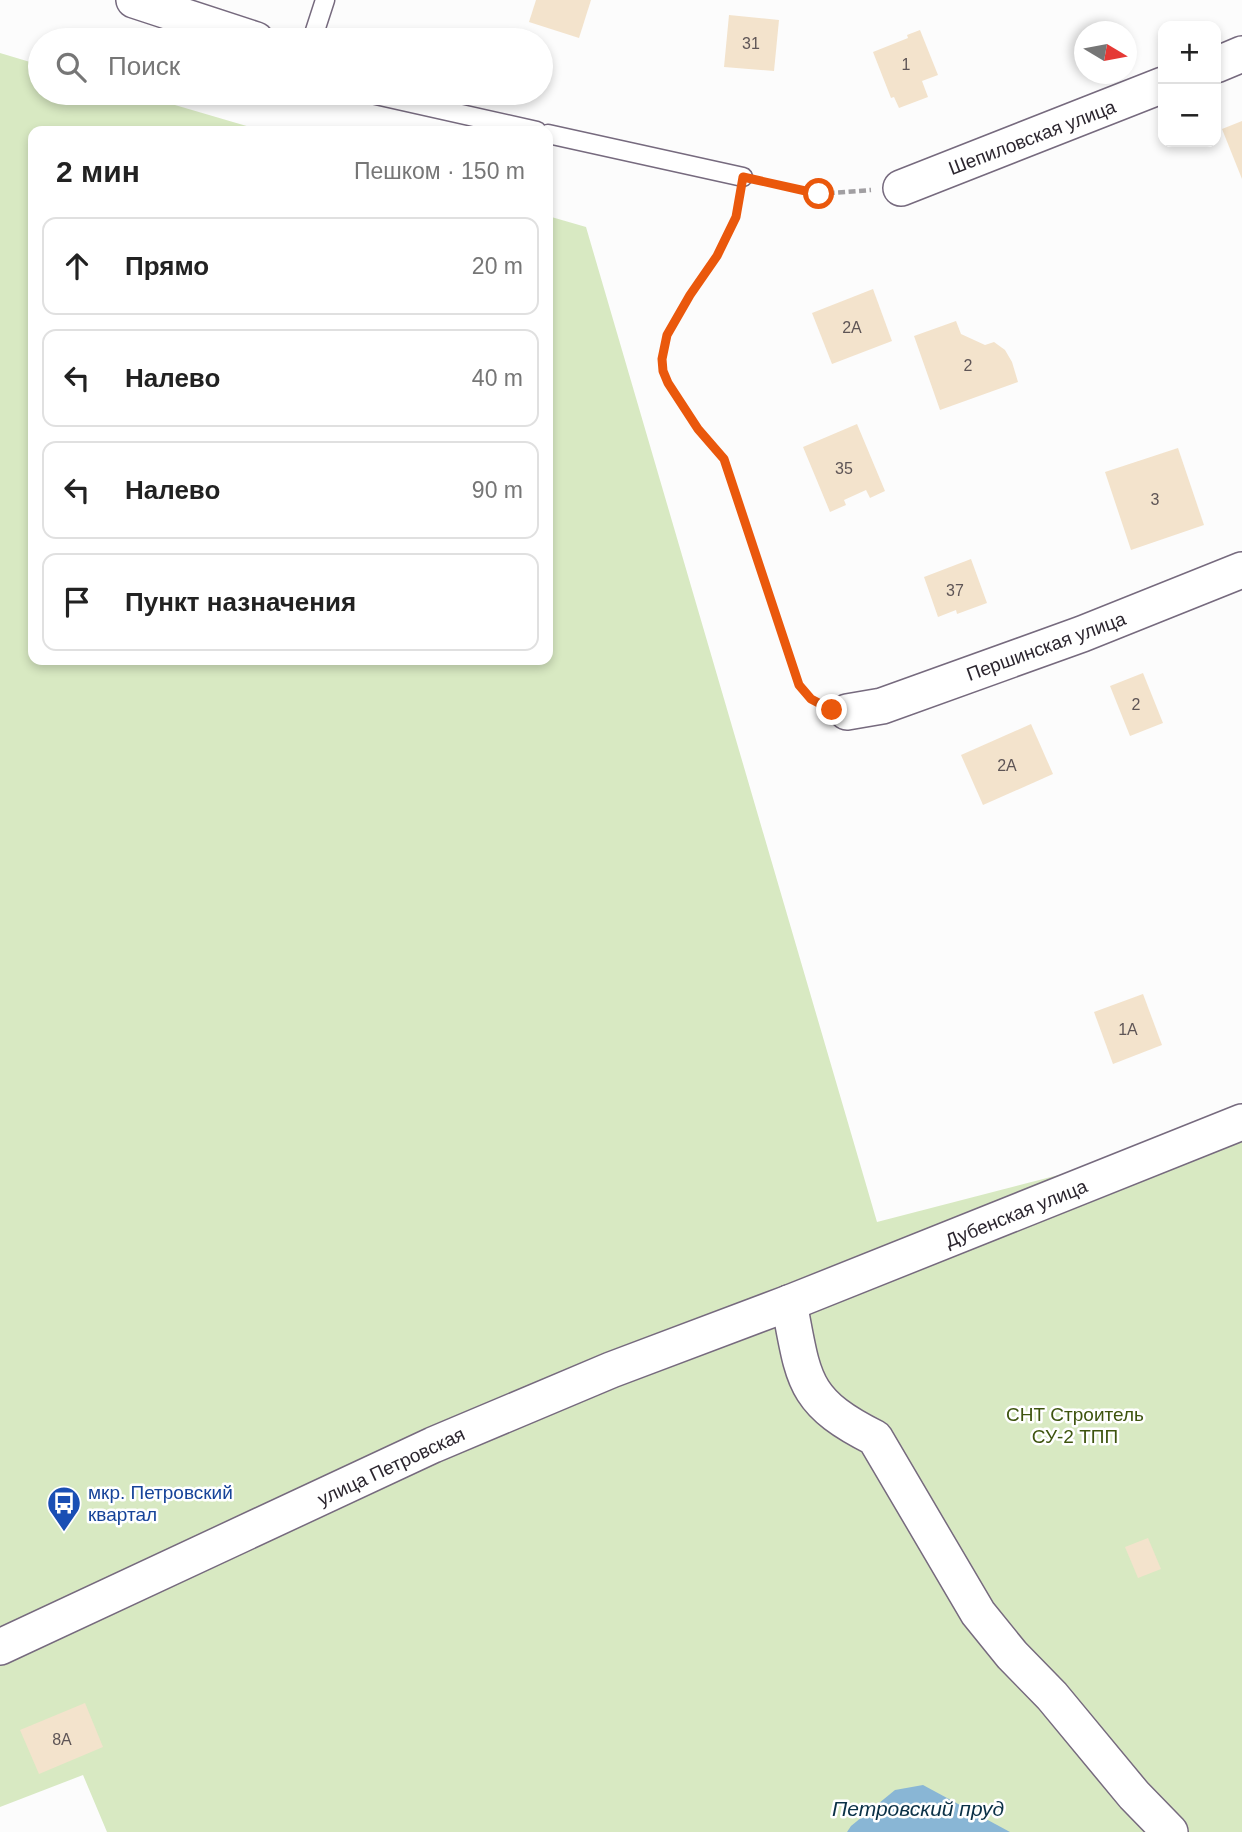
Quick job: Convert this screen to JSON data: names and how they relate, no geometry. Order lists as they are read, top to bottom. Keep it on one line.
{"streets":{"street":["Шепиловская улица","Першинская улица","Дубенская улица","улица Петровская"]},"crossings":[["Дубенская улица","улица Петровская"]],"water":["Петровский пруд"],"parks":["СНТ Строитель СУ-2 ТПП"],"places":{"bus stop":["мкр. Петровский квартал"]},"house_numbers":["31","1","2А","2","35","3","37","2","2А","1А","8А"],"north":"right","page":{"map_buttons":["+","−"],"search":"Поиск","heading":["2 мин","Пешком · 150 m"],"list":[["Прямо","20 m"],["Налево","40 m"],["Налево","90 m"],"Пункт назначения"]}}
